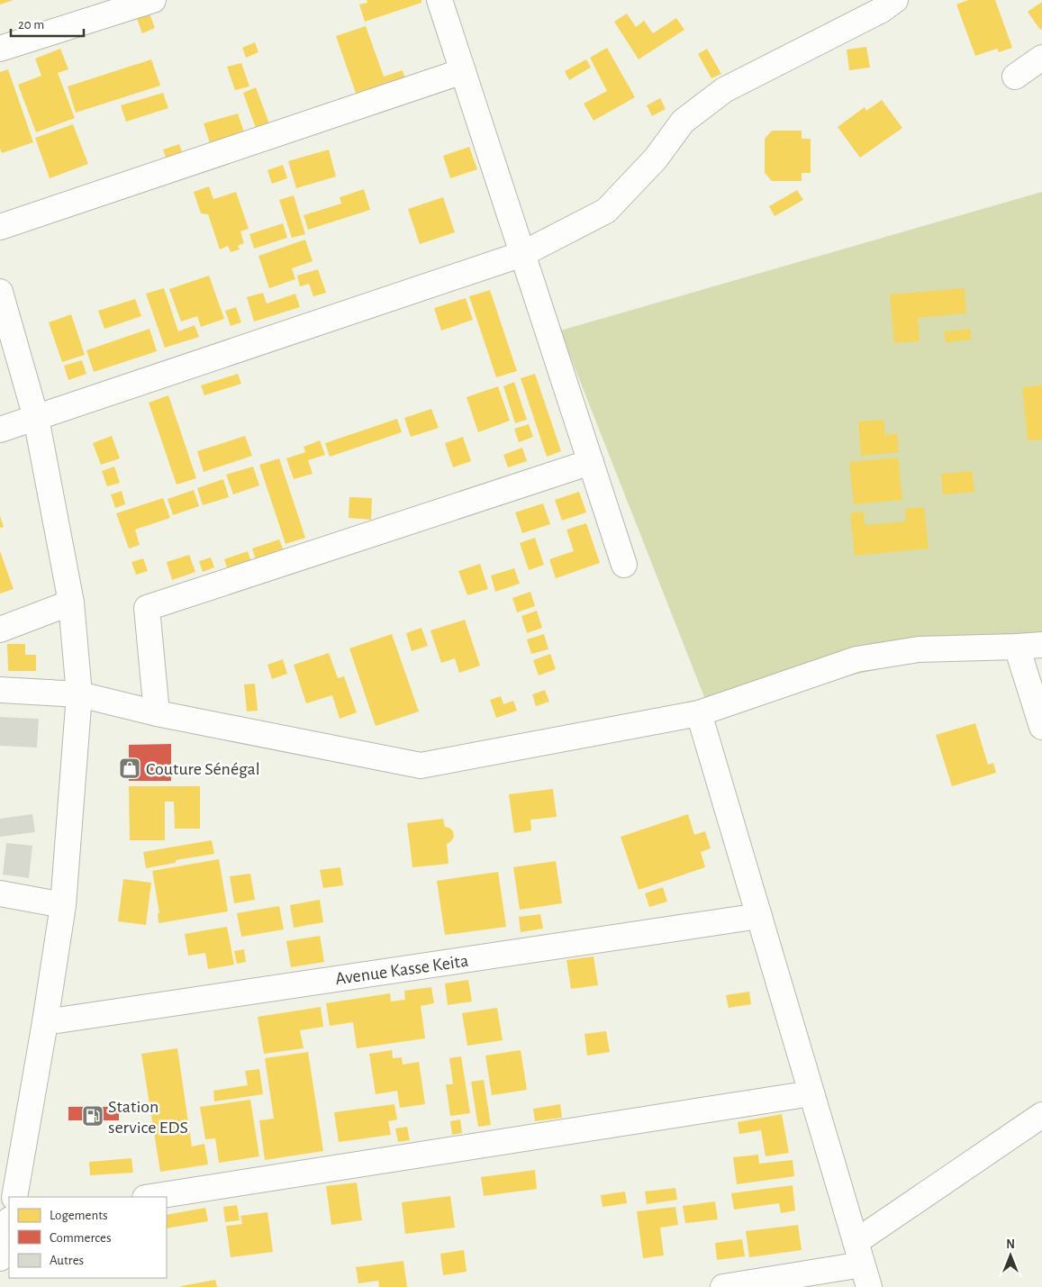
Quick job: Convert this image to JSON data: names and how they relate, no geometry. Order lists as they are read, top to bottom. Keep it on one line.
{"streets":{"street":["Avenue Kasse Keita"]},"places":{"shop":["Couture Sénégal"],"fuel station":["Station service EDS"]},"legend":["Logements","Commerces","Autres"],"scale_bar":"20 m","north":"top"}
